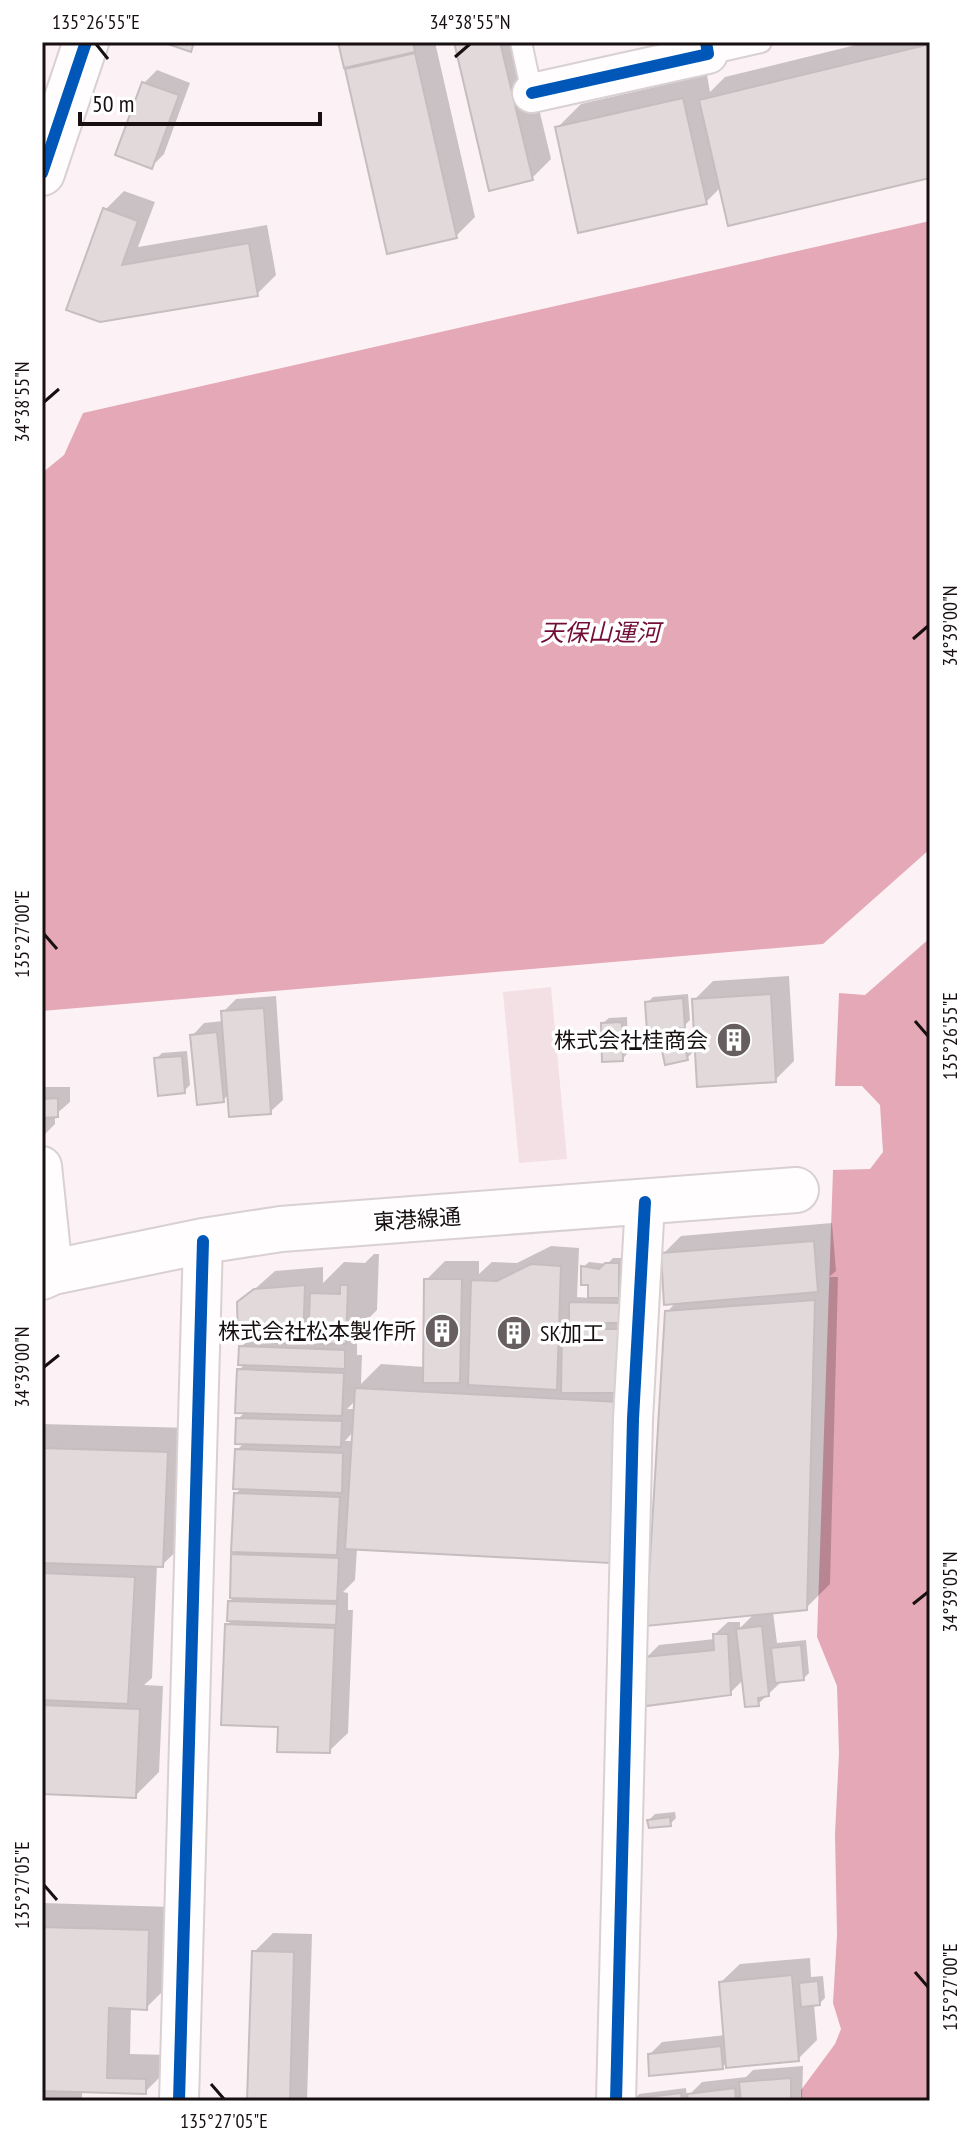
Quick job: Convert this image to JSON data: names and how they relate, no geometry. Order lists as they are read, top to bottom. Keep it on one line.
{"streets":{"street":["東港線通"]},"water":["天保山運河"],"places":{"building":["株式会社桂商会","株式会社松本製作所","SK加工"]},"scale_bar":"50 m","coordinates":["135°26'55\"E","34°38'55\"N","34°39'00\"N","135°27'00\"E","34°39'05\"N","135°27'05\"E"]}
